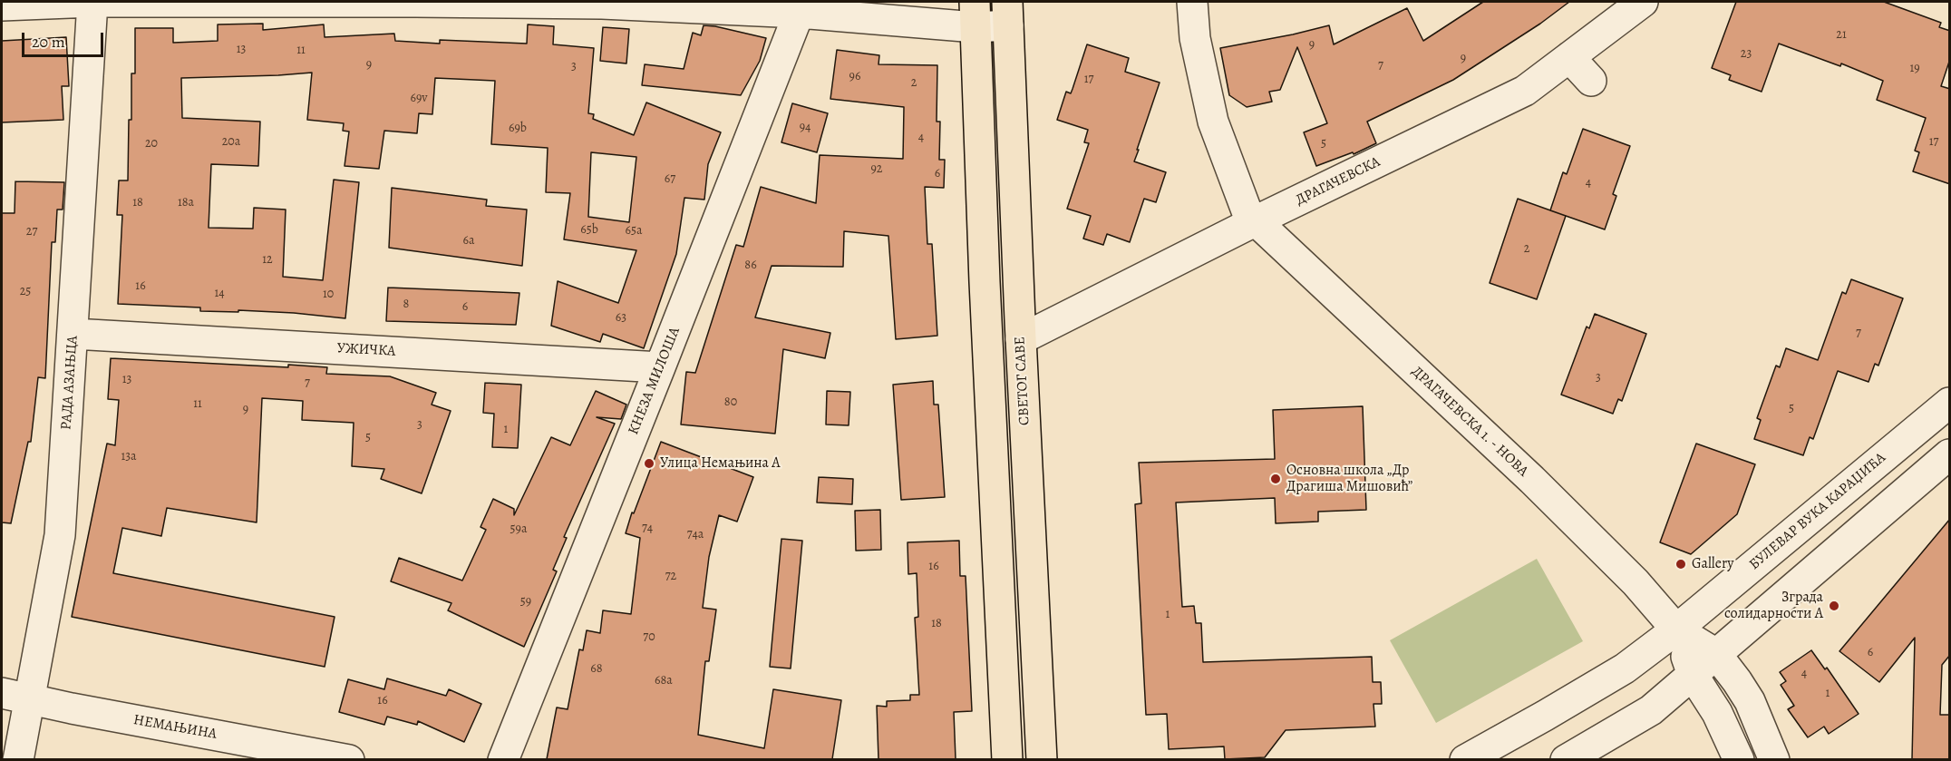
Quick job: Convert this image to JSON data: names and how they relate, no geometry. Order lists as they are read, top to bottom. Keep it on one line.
{"streets":{"main road":["СВЕТОГ САВЕ"],"street":["ДРАГАЧЕВСКА","УЖИЧКА","КНЕЗА МИЛОША","РАДА АЗАЊЦА","ДРАГАЧЕВСКА 1. - НОВА","БУЛЕВАР ВУКА КАРАЏИЋА","НЕМАЊИНА"]},"crossings":[["ДРАГАЧЕВСКА","СВЕТОГ САВЕ"],["ДРАГАЧЕВСКА","ДРАГАЧЕВСКА 1. - НОВА"],["УЖИЧКА","КНЕЗА МИЛОША"],["УЖИЧКА","РАДА АЗАЊЦА"],["РАДА АЗАЊЦА","НЕМАЊИНА"],["ДРАГАЧЕВСКА 1. - НОВА","БУЛЕВАР ВУКА КАРАЏИЋА"]],"places":["Улица Немањина А","Основна школа „Др Драгиша Мишовић”","Gallery","Зграда солидарности А"],"house_numbers":["21","9","13","11","23","9","9","7","3","19","96","17","2","69v","94","69b","4","20a","17","20","5","92","6","67","4","18","18a","65b","65a","27","6a","2","12","86","16","25","14","10","8","6","63","7","3","13","7","80","11","5","9","3","1","5","13a","74","59a","74a","16","72","59","1","18","70","6","68","4","68a","1","16"],"scale_bar":"20 m"}
